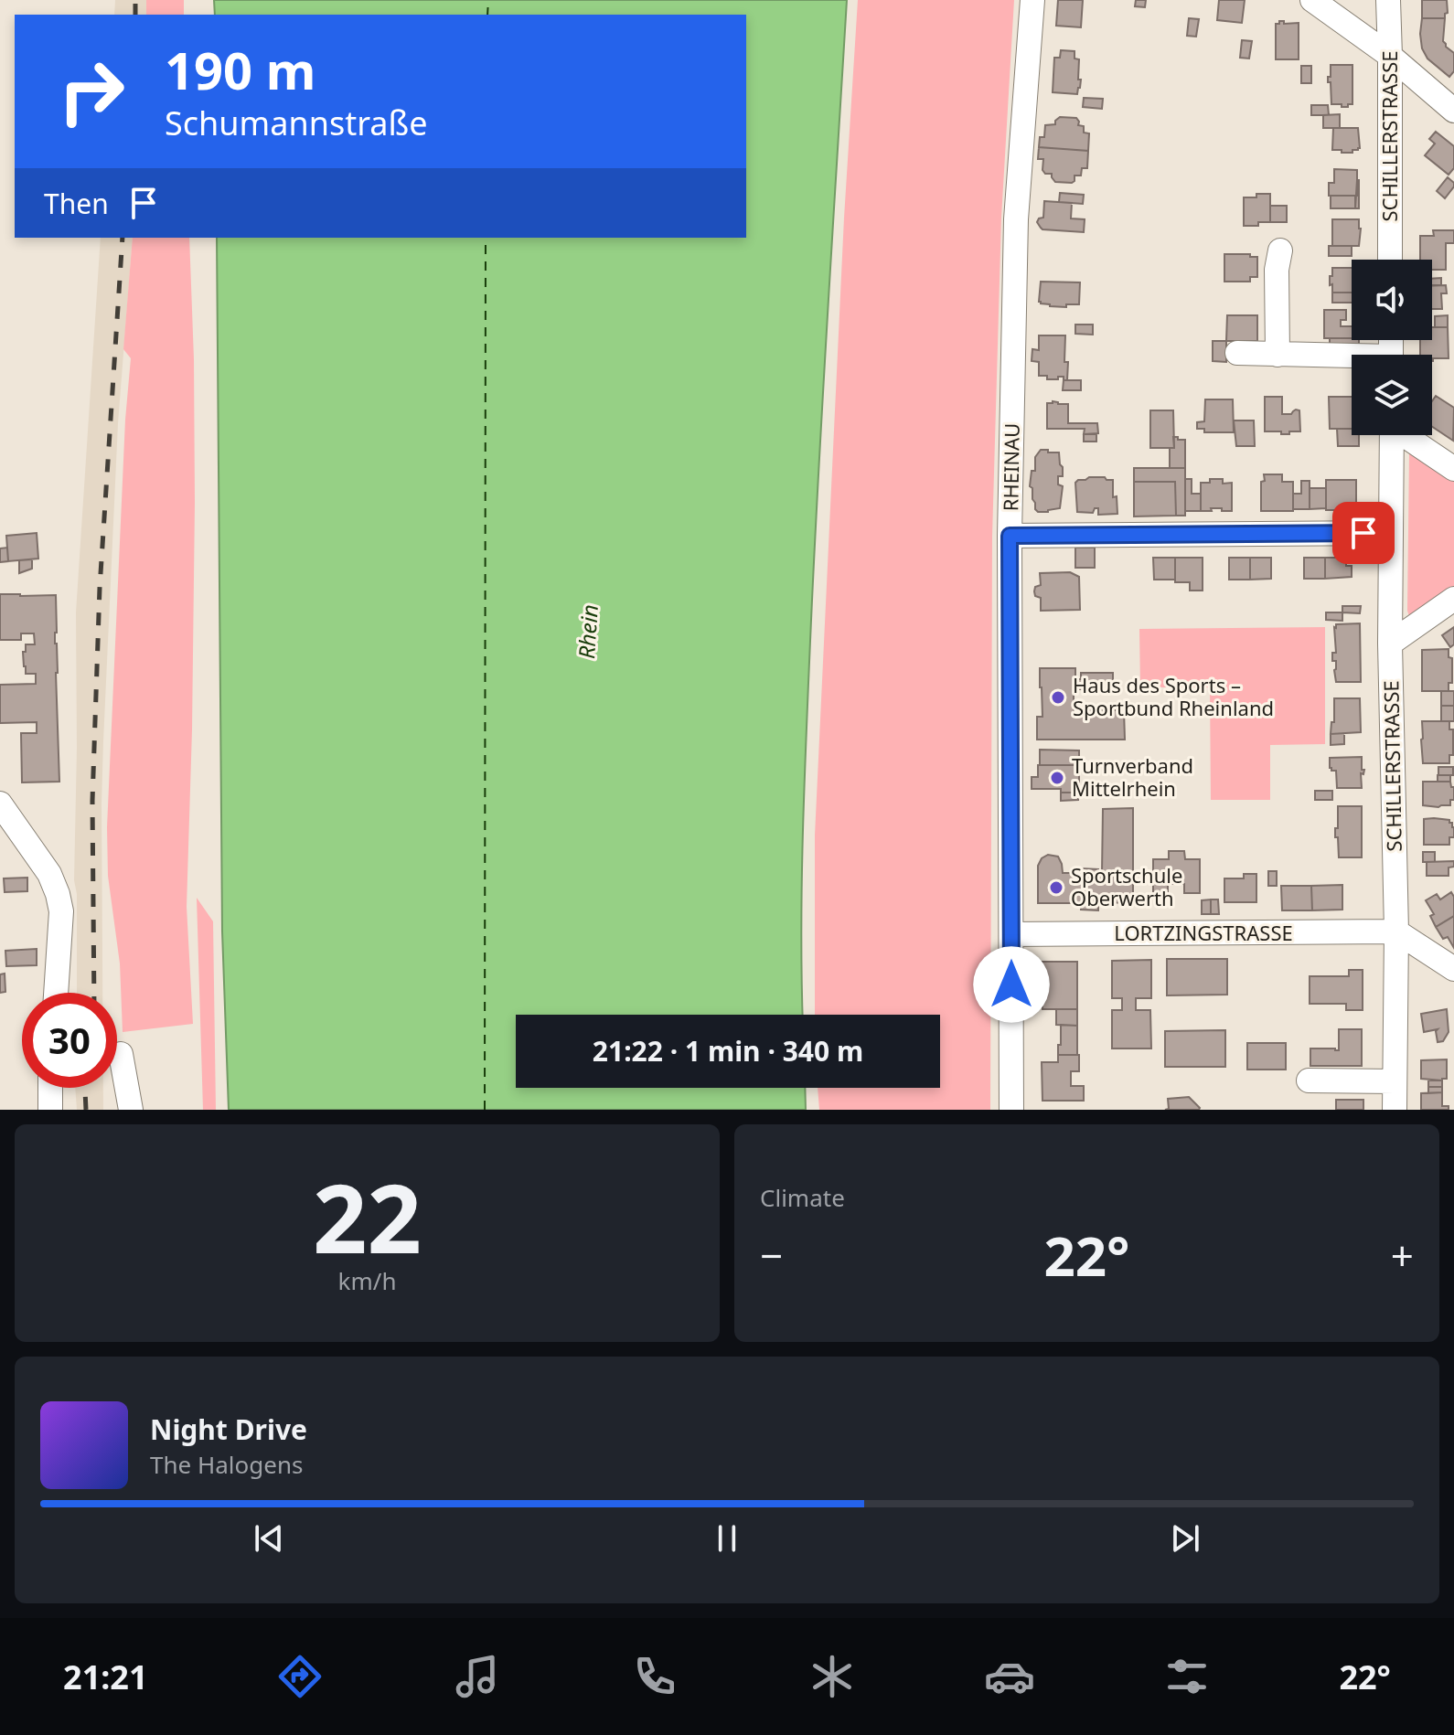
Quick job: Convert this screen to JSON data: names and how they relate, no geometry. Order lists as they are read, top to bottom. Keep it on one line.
{"streets":{"street":["SCHILLERSTRASSE","RHEINAU","LORTZINGSTRASSE"]},"crossings":[["SCHILLERSTRASSE","LORTZINGSTRASSE"],["RHEINAU","LORTZINGSTRASSE"]],"water":["Rhein"],"places":["Haus des Sports – Sportbund Rheinland","Turnverband Mittelrhein","Sportschule Oberwerth"],"page":{"turn":["190 m","Schumannstraße"],"then":"Then","limit":"30","trip":"21:22 · 1 min · 340 m","tile":[["22","km/h"],"Climate"],"heat":["−","22°","+"],"song":["Night Drive","The Halogens"],"tabs":["21:21","22°"]}}
